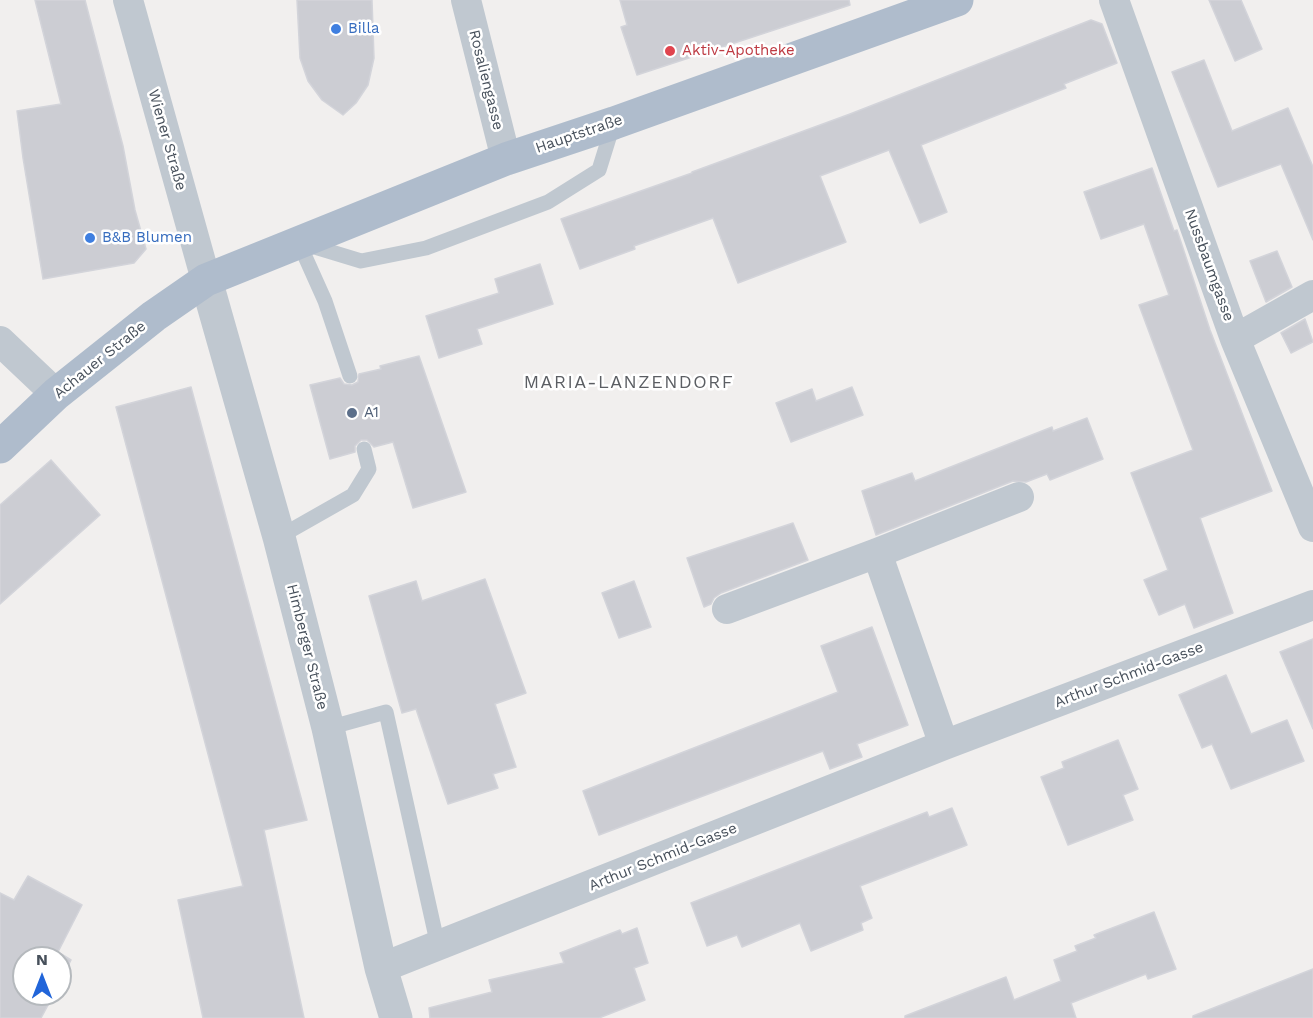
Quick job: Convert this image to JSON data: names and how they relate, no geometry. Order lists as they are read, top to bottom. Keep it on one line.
{"streets":{"main road":["Hauptstraße","Achauer Straße"],"street":["Rosaliengasse","Wiener Straße","Nussbaumgasse","Himberger Straße","Arthur Schmid-Gasse"]},"crossings":[["Rosaliengasse","Hauptstraße"],["Hauptstraße","Wiener Straße"],["Hauptstraße","Achauer Straße"],["Hauptstraße","Himberger Straße"],["Wiener Straße","Achauer Straße"],["Wiener Straße","Himberger Straße"],["Achauer Straße","Himberger Straße"],["Himberger Straße","Arthur Schmid-Gasse"]],"districts":["MARIA-LANZENDORF"],"places":["Billa","Aktiv-Apotheke","B&B Blumen","A1"],"north":"top"}
